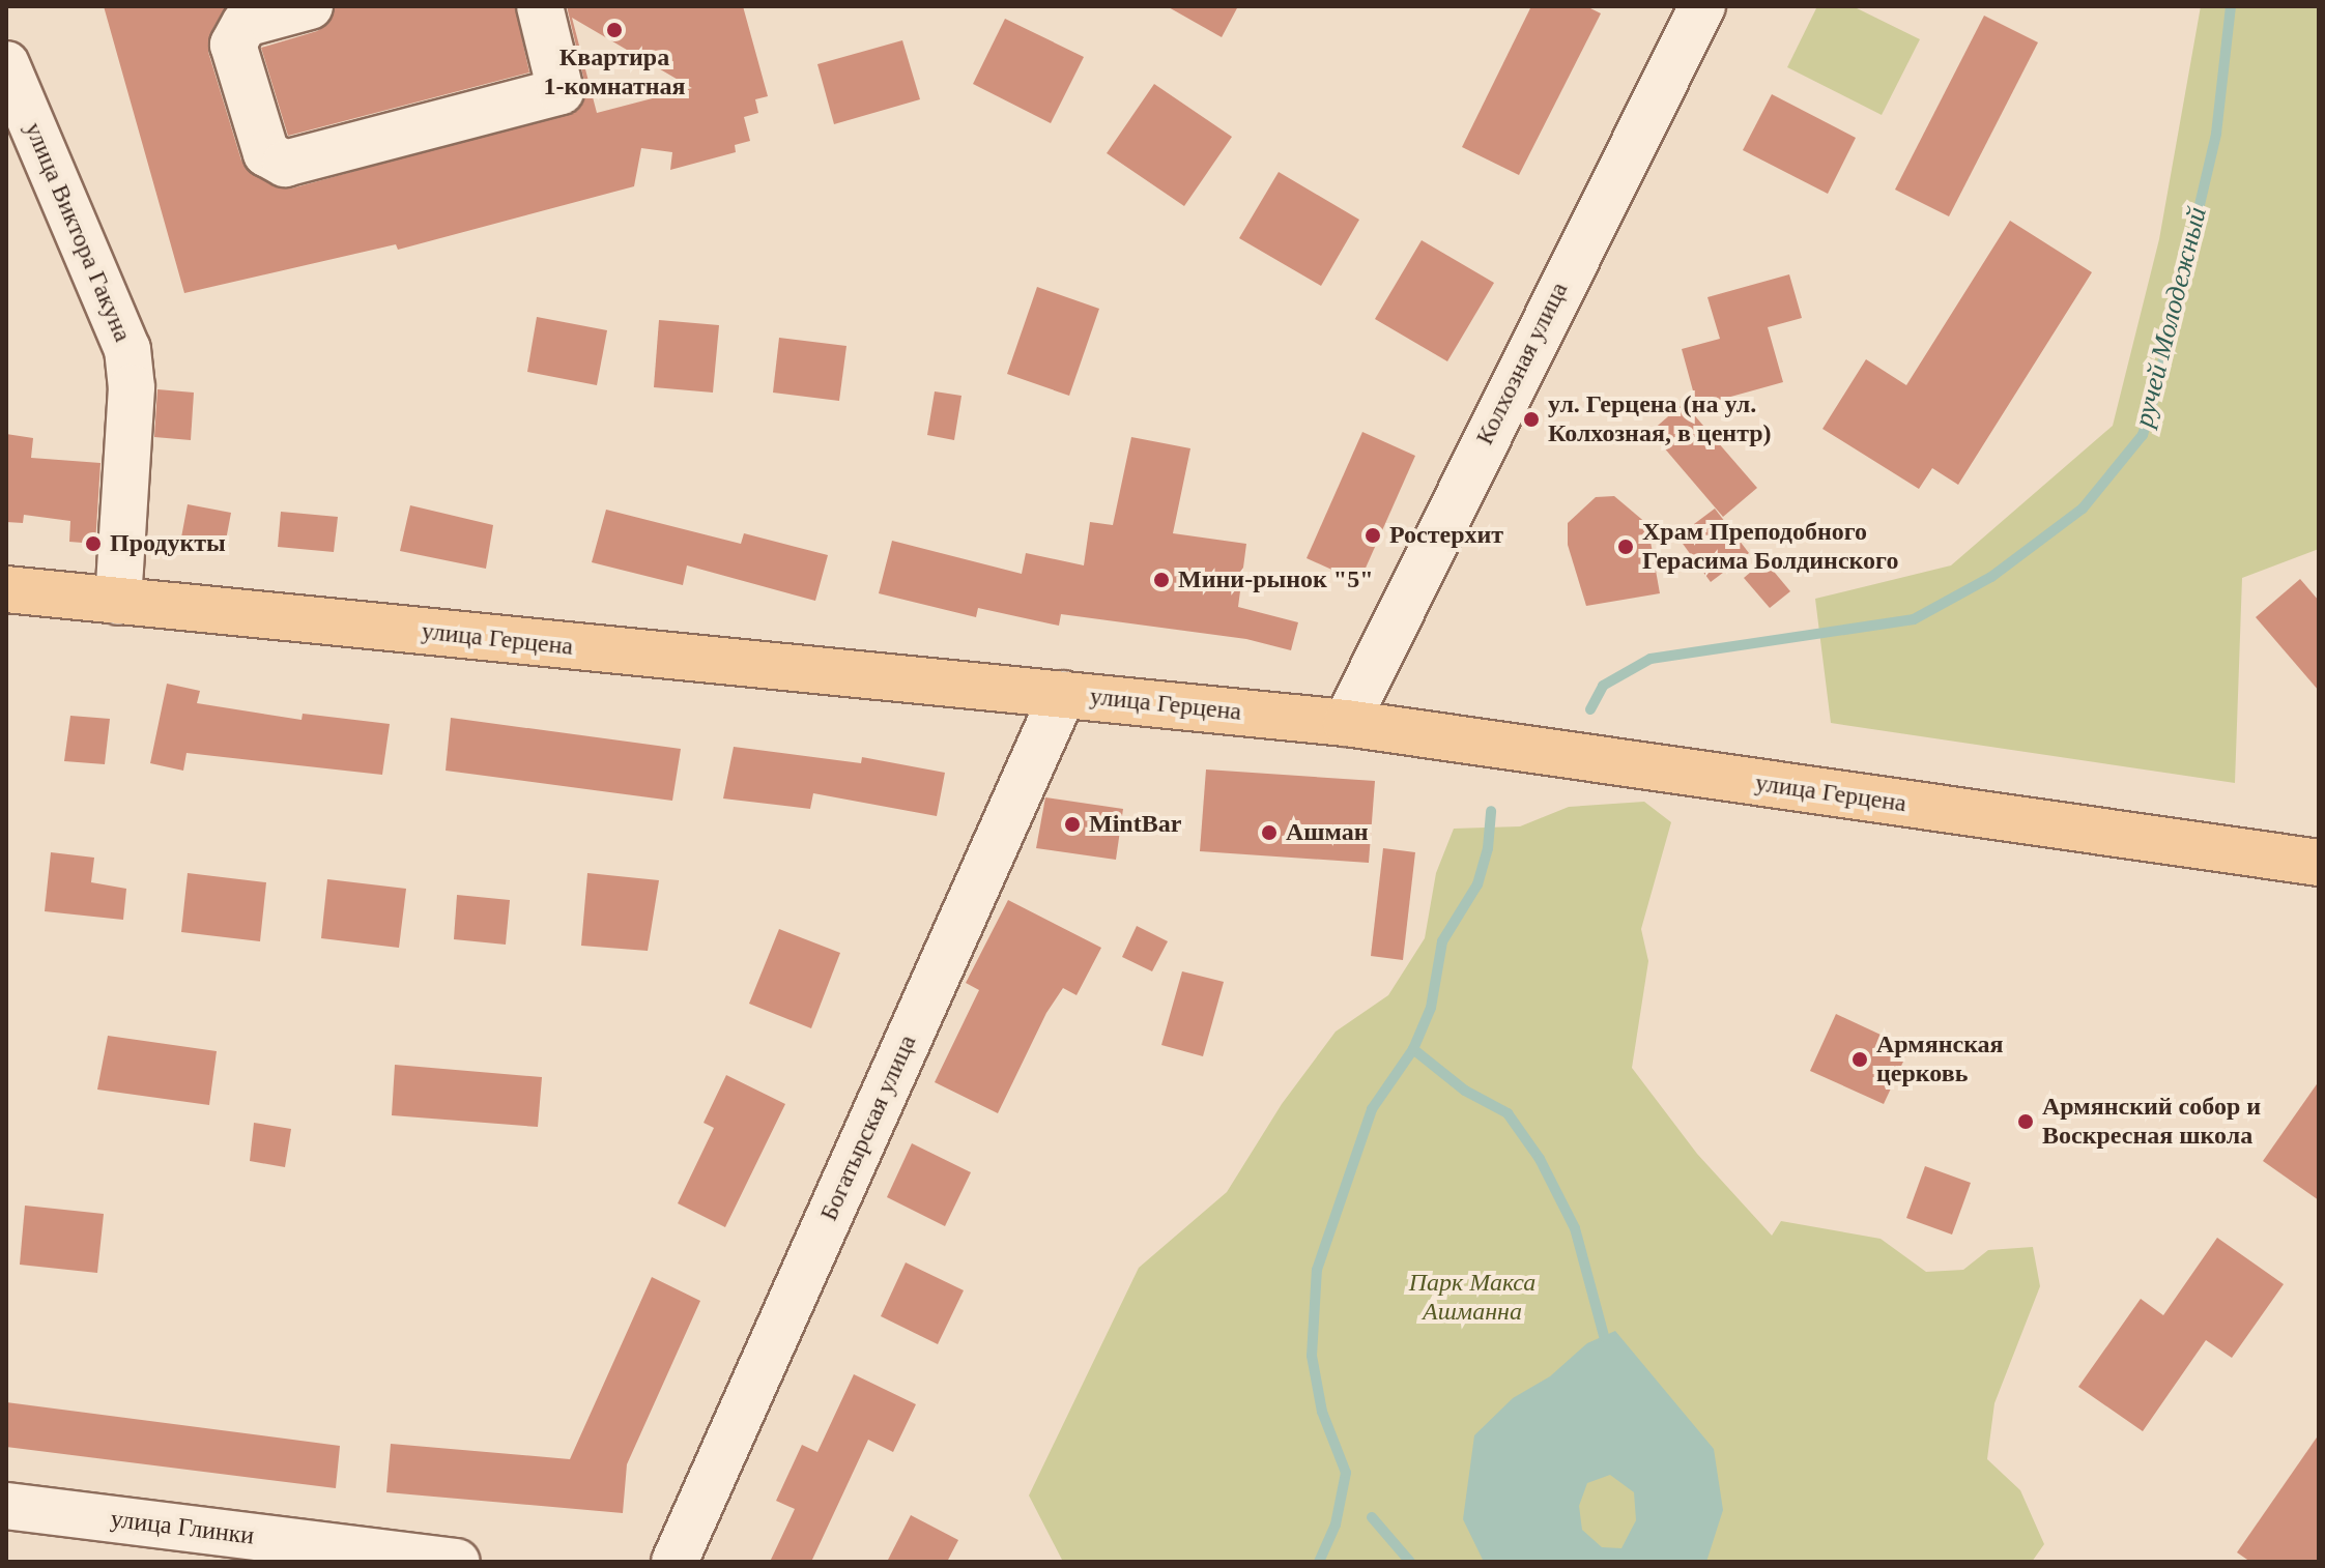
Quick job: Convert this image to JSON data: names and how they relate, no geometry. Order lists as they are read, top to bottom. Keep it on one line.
{"streets":{"main road":["улица Герцена"],"street":["улица Виктора Гакуна","Колхозная улица","Богатырская улица","улица Глинки"]},"crossings":[["улица Виктора Гакуна","улица Герцена"],["Колхозная улица","улица Герцена"],["улица Герцена","Богатырская улица"]],"water":["ручей Молодежный"],"parks":["Парк Макса Ашманна"],"places":["Квартира 1-комнатная","ул. Герцена (на ул. Колхозная, в центр)","Ростерхит","Продукты","Храм Преподобного Герасима Болдинского","Мини-рынок \"5\"","MintBar","Ашман","Армянская церковь","Армянский собор и Воскресная школа"]}
